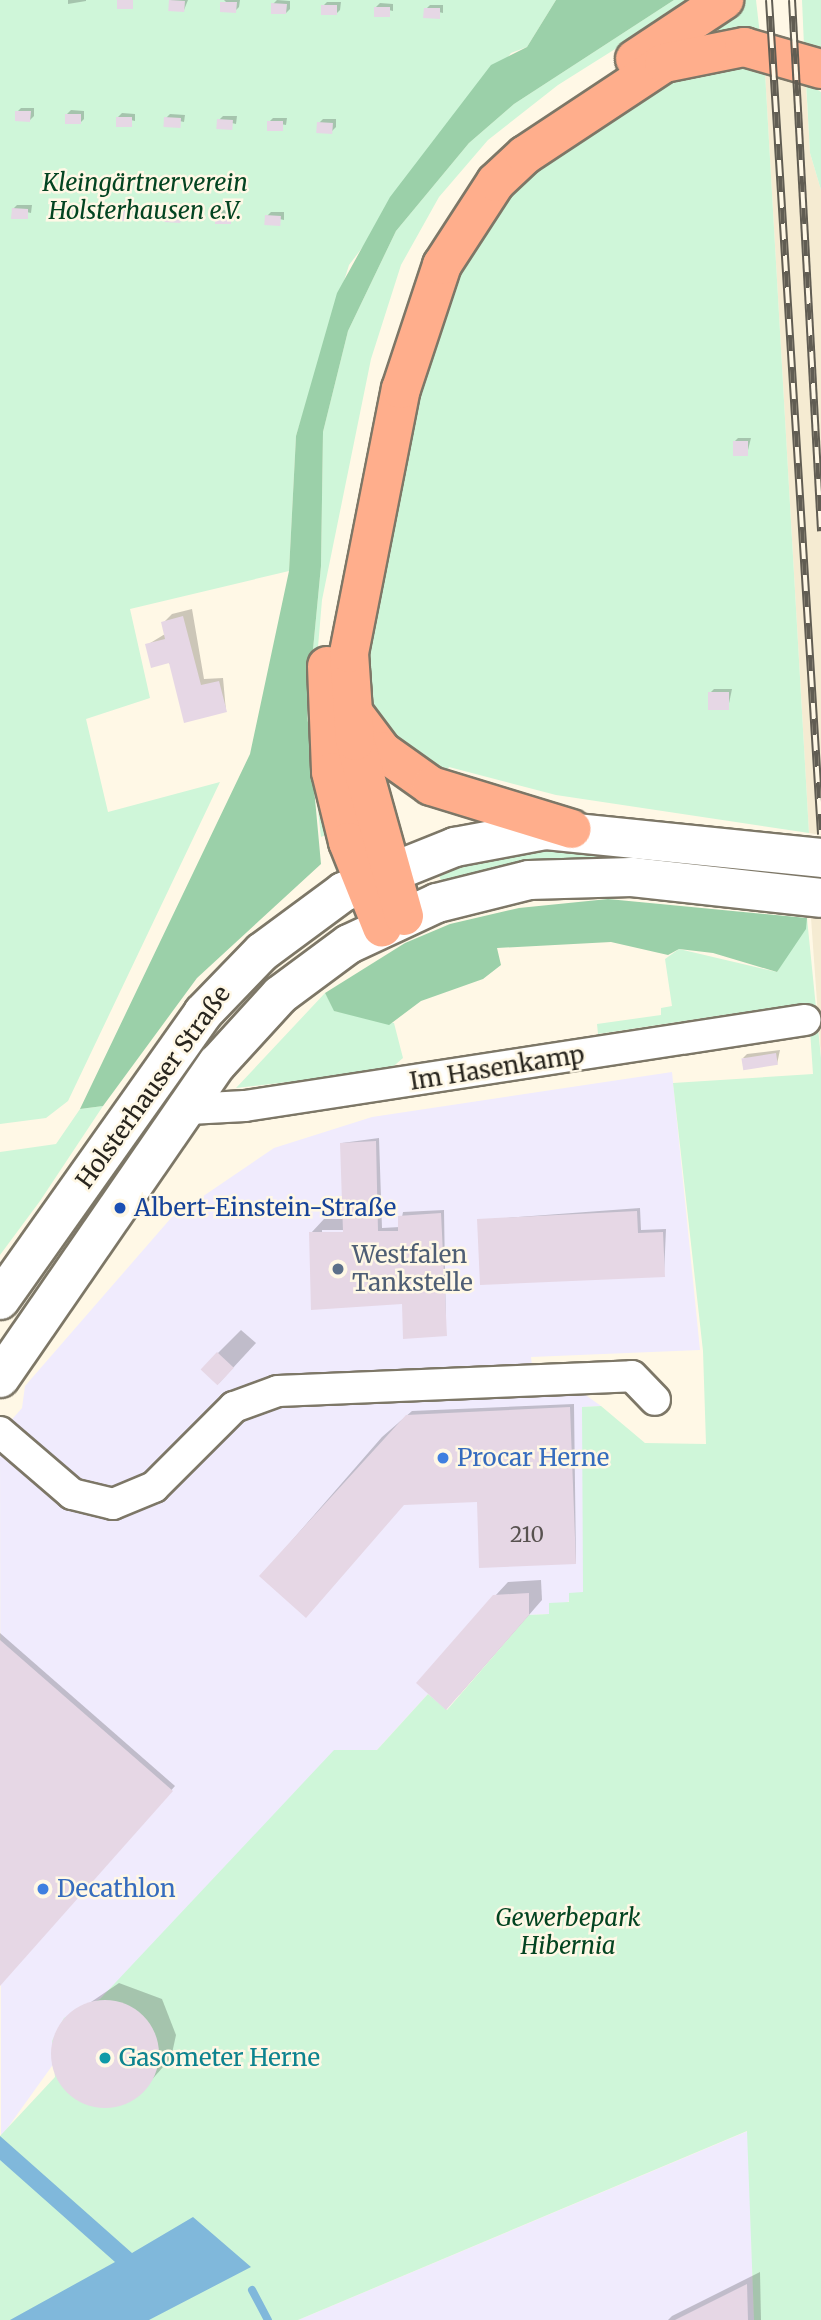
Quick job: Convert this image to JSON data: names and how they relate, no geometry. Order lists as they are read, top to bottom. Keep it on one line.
{"streets":{"main road":["Holsterhauser Straße"],"street":["Im Hasenkamp"]},"crossings":[["Im Hasenkamp","Holsterhauser Straße"]],"parks":["Kleingärtnerverein Holsterhausen e.V.","Gewerbepark Hibernia"],"places":["Albert-Einstein-Straße","Westfalen Tankstelle","Procar Herne","Decathlon","Gasometer Herne"],"house_numbers":["210"]}
